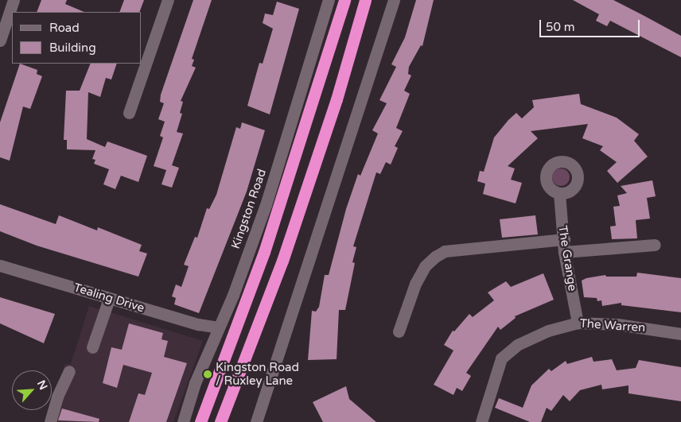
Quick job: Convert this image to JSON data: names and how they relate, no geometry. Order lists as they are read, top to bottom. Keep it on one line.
{"streets":{"street":["Kingston Road","The Grange","Tealing Drive","The Warren"]},"crossings":[["Kingston Road","Tealing Drive"],["The Grange","The Warren"]],"places":["Kingston Road / Ruxley Lane"],"legend":["Road","Building"],"scale_bar":"50 m","north":"top right"}
